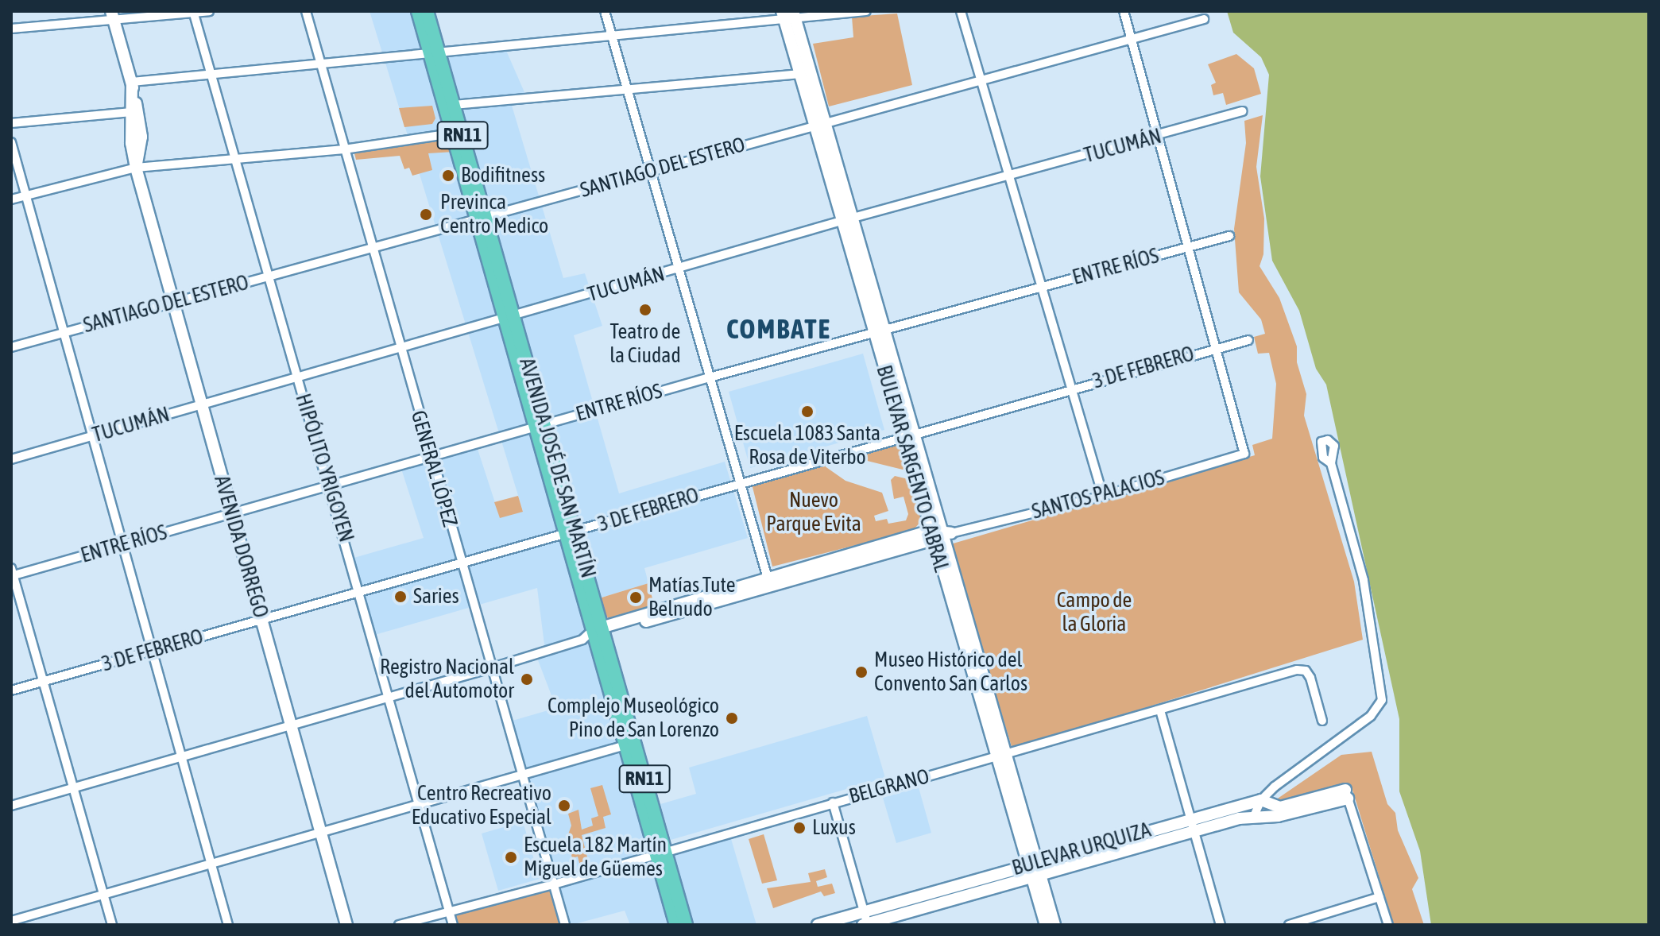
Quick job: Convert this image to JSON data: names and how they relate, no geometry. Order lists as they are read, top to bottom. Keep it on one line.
{"streets":{"main road":["RN11","AVENIDA JOSÉ DE SAN MARTÍN","BULEVAR SARGENTO CABRAL","AVENIDA DORREGO","BULEVAR URQUIZA"],"street":["TUCUMÁN","SANTIAGO DEL ESTERO","ENTRE RÍOS","3 DE FEBRERO","HIPÓLITO YRIGOYEN","GENERAL LÓPEZ","SANTOS PALACIOS","BELGRANO"]},"crossings":[["TUCUMÁN","HIPÓLITO YRIGOYEN"],["TUCUMÁN","AVENIDA JOSÉ DE SAN MARTÍN"],["TUCUMÁN","GENERAL LÓPEZ"],["TUCUMÁN","BULEVAR SARGENTO CABRAL"],["TUCUMÁN","AVENIDA DORREGO"],["SANTIAGO DEL ESTERO","HIPÓLITO YRIGOYEN"],["SANTIAGO DEL ESTERO","AVENIDA JOSÉ DE SAN MARTÍN"],["SANTIAGO DEL ESTERO","GENERAL LÓPEZ"],["SANTIAGO DEL ESTERO","BULEVAR SARGENTO CABRAL"],["SANTIAGO DEL ESTERO","AVENIDA DORREGO"],["ENTRE RÍOS","HIPÓLITO YRIGOYEN"],["ENTRE RÍOS","AVENIDA JOSÉ DE SAN MARTÍN"],["ENTRE RÍOS","GENERAL LÓPEZ"],["ENTRE RÍOS","BULEVAR SARGENTO CABRAL"],["ENTRE RÍOS","AVENIDA DORREGO"],["3 DE FEBRERO","HIPÓLITO YRIGOYEN"],["3 DE FEBRERO","AVENIDA JOSÉ DE SAN MARTÍN"],["3 DE FEBRERO","GENERAL LÓPEZ"],["3 DE FEBRERO","BULEVAR SARGENTO CABRAL"],["3 DE FEBRERO","SANTOS PALACIOS"],["3 DE FEBRERO","AVENIDA DORREGO"],["HIPÓLITO YRIGOYEN","BELGRANO"],["AVENIDA JOSÉ DE SAN MARTÍN","BELGRANO"],["GENERAL LÓPEZ","BELGRANO"],["BULEVAR SARGENTO CABRAL","SANTOS PALACIOS"],["BULEVAR SARGENTO CABRAL","BELGRANO"],["BULEVAR SARGENTO CABRAL","BULEVAR URQUIZA"]],"districts":["COMBATE"],"parks":["Nuevo Parque Evita","Campo de la Gloria"],"places":["Bodifitness","Previnca Centro Medico","Teatro de la Ciudad","Escuela 1083 Santa Rosa de Viterbo","Saries","Matías Tute Belnudo","Museo Histórico del Convento San Carlos","Registro Nacional del Automotor","Complejo Museológico Pino de San Lorenzo","Centro Recreativo Educativo Especial","Luxus","Escuela 182 Martín Miguel de Güemes"]}
